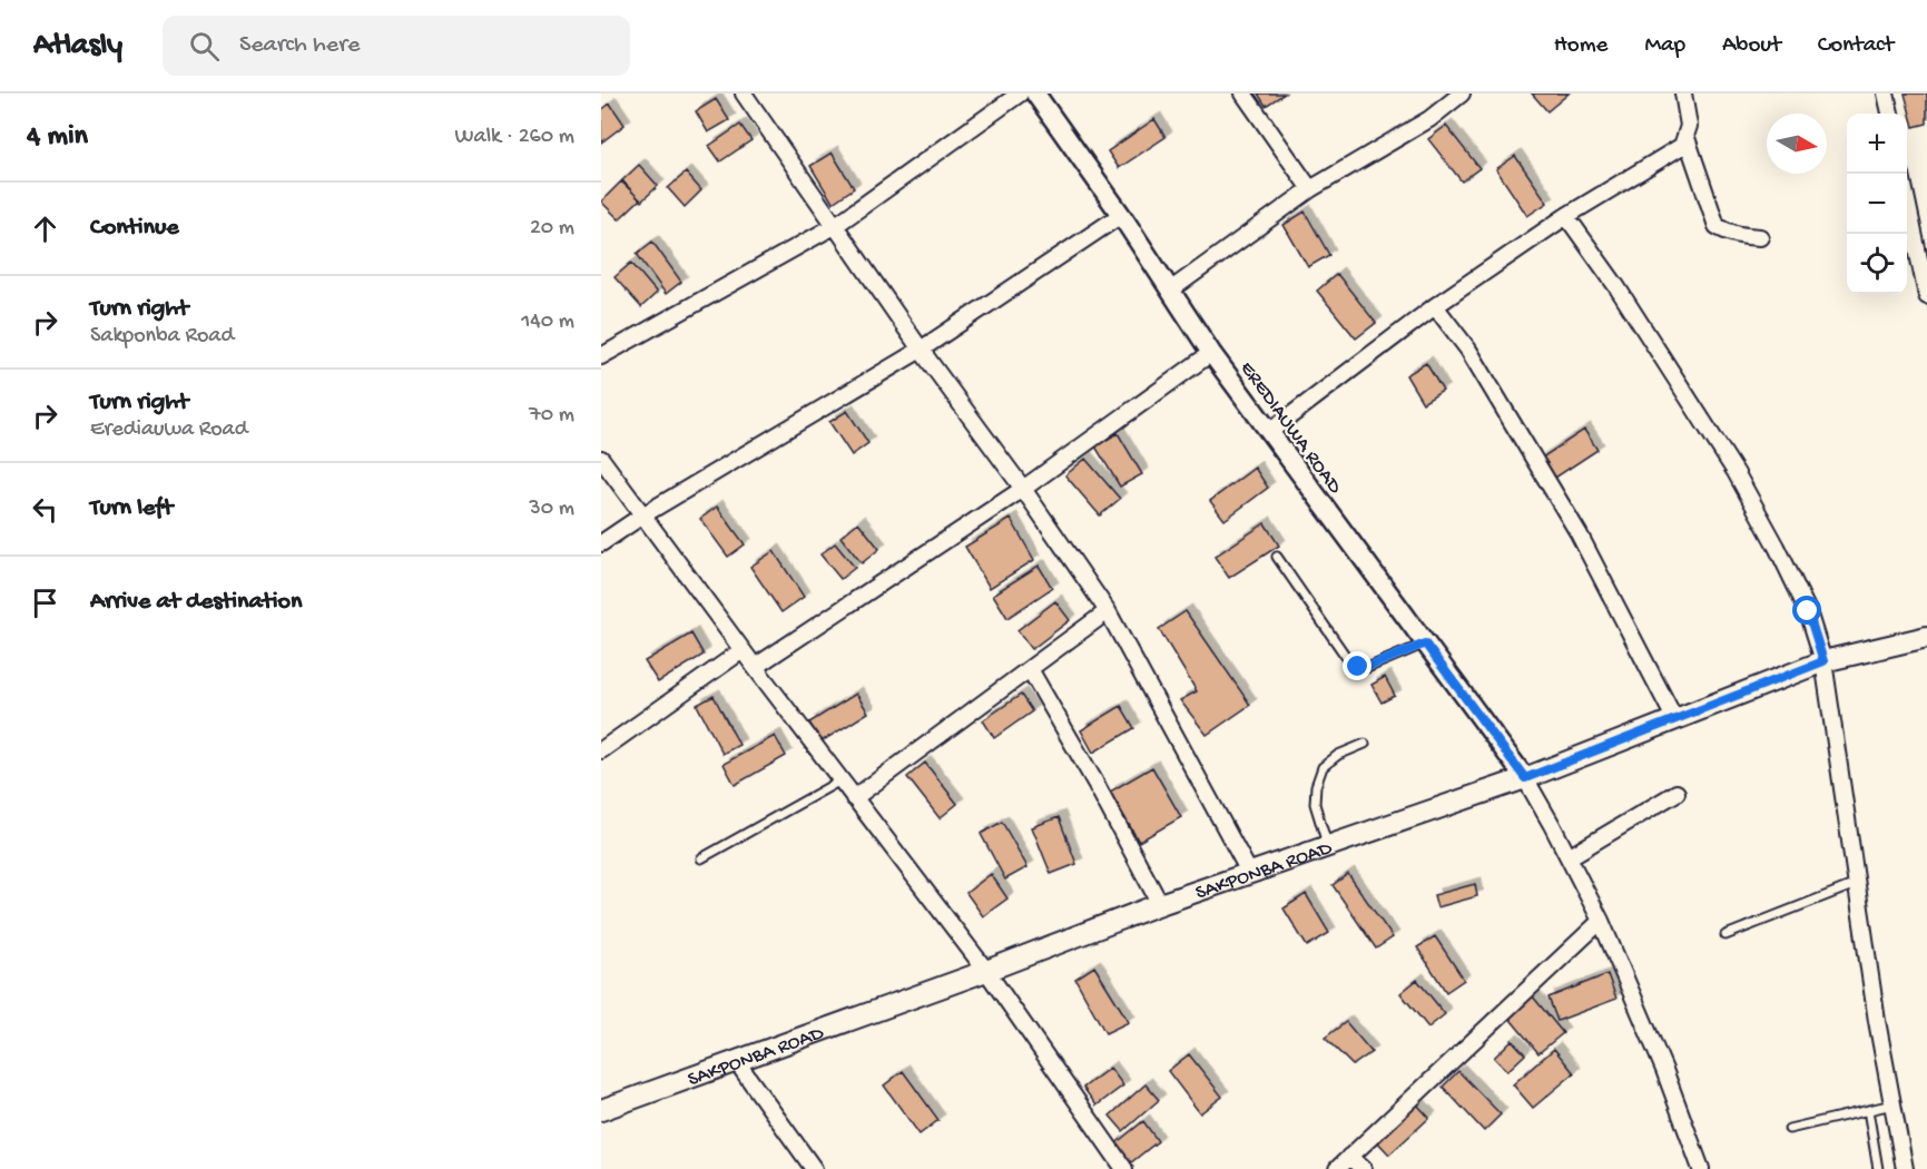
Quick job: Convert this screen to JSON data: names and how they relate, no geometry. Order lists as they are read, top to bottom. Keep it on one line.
{"streets":{"main road":["SAKPONBA ROAD"],"street":["EREDIAUWA ROAD"]},"crossings":[["EREDIAUWA ROAD","SAKPONBA ROAD"]],"north":"right","page":{"header":"Atlasly","search":"Search here","nav":["Home","Map","About","Contact"],"heading":["4 min","Walk · 260 m"],"map_buttons":["+","−"],"list":[["Continue","20 m"],["Turn right","Sakponba Road","140 m"],["Turn right","Erediauwa Road","70 m"],["Turn left","30 m"],"Arrive at destination"]}}
